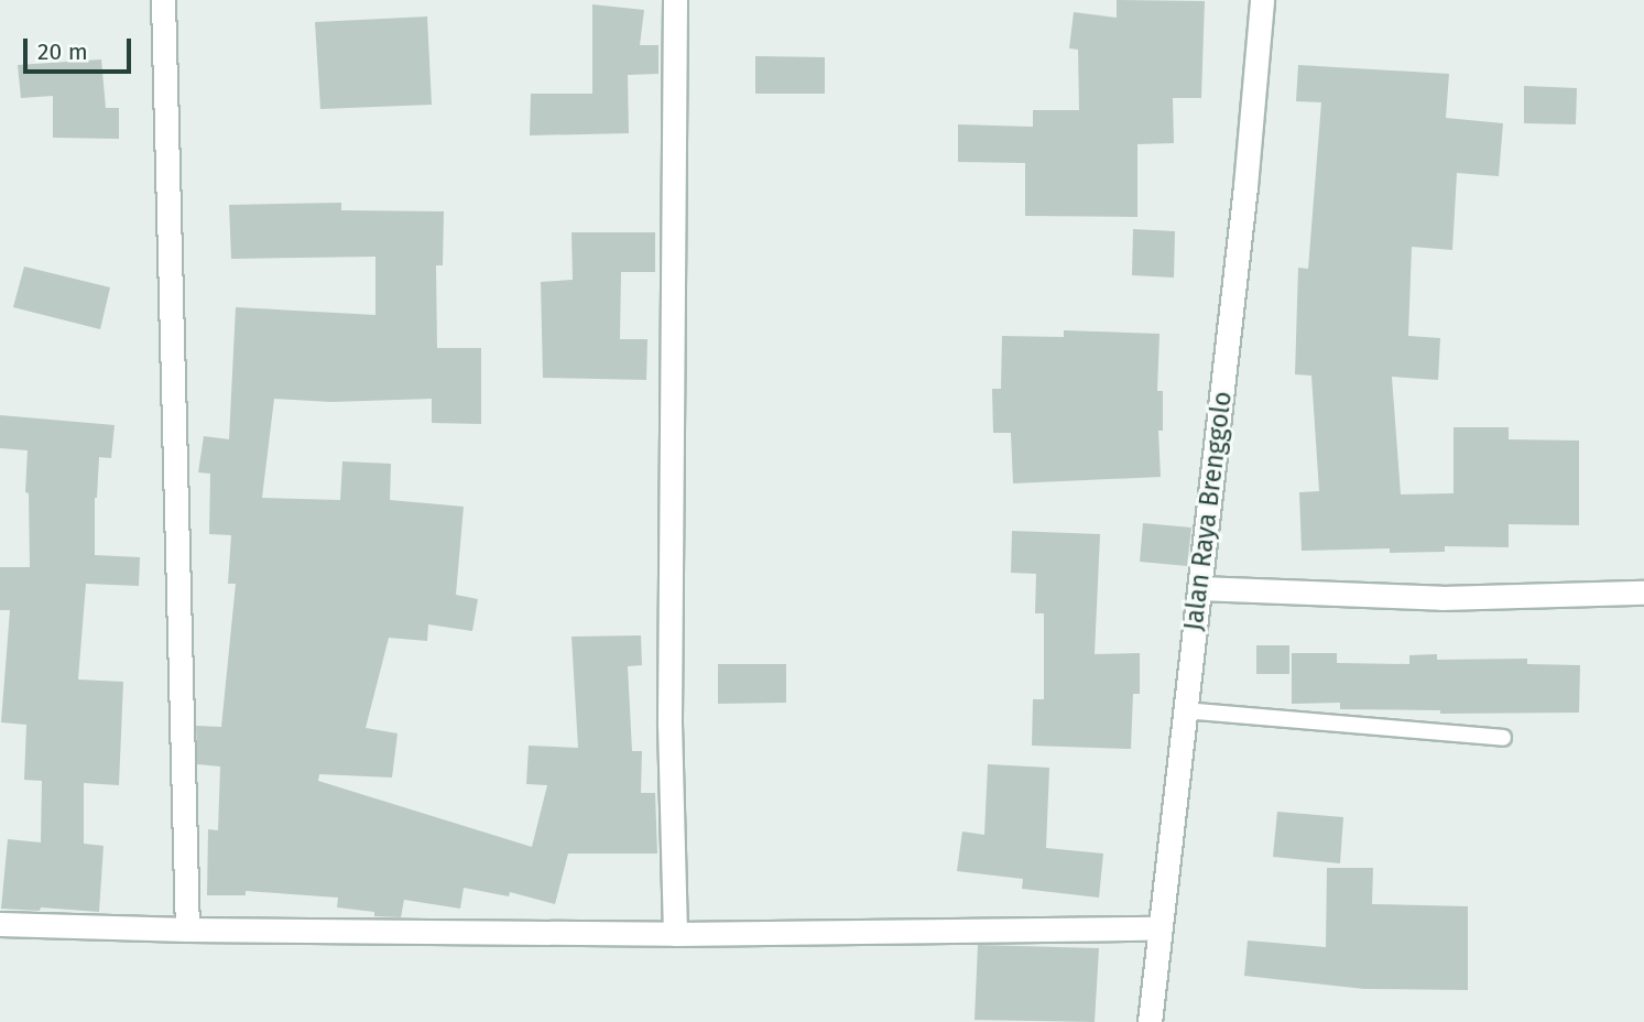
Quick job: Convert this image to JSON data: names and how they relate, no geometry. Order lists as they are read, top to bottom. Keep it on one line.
{"streets":{"street":["Jalan Raya Brenggolo"]},"scale_bar":"20 m"}
